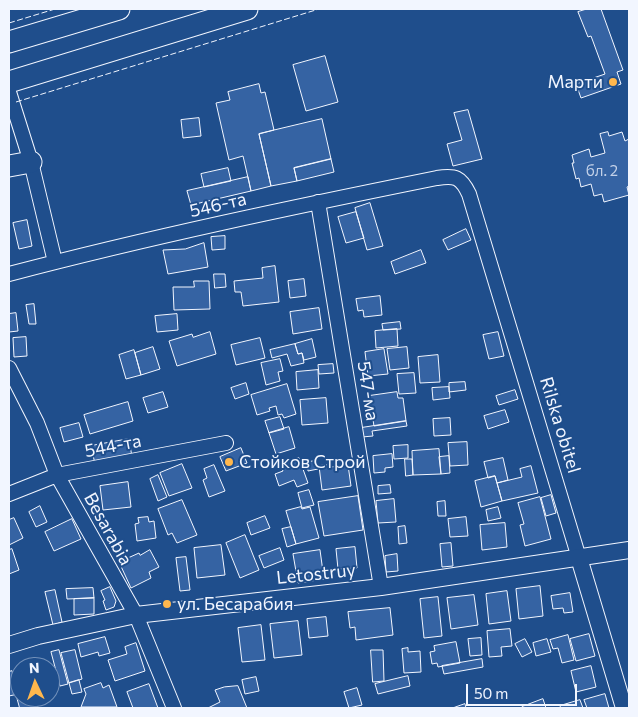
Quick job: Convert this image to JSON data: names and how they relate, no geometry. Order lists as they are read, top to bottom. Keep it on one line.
{"streets":{"street":["546-та","547-ма","Rilska obitel","544-та","Besarabia","Letostruy"]},"crossings":[["546-та","547-ма"],["546-та","Rilska obitel"],["547-ма","Letostruy"],["Rilska obitel","Letostruy"],["544-та","Besarabia"],["Besarabia","Letostruy"]],"places":["Марти","Стойков Строй","ул. Бесарабия"],"house_numbers":["бл. 2"],"scale_bar":"50 m","north":"top"}
